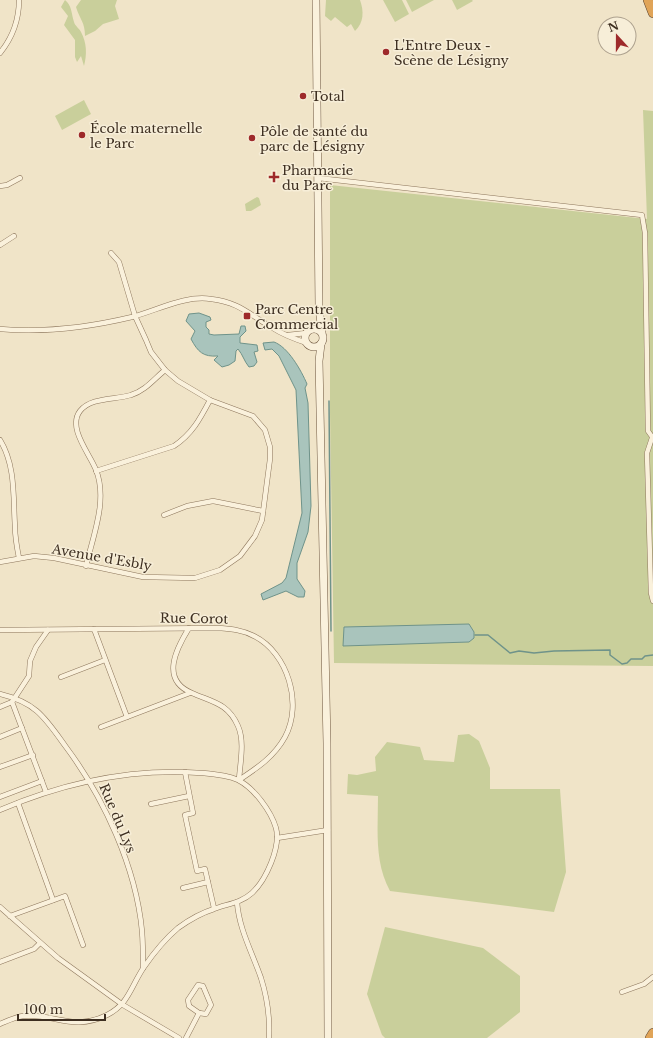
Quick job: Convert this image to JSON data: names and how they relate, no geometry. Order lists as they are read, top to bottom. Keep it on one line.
{"streets":{"street":["Avenue d'Esbly","Rue Corot","Rue du Lys"]},"places":{"other":["L'Entre Deux - Scène de Lésigny","Total","École maternelle le Parc","Pôle de santé du parc de Lésigny"],"health":["Pharmacie du Parc"],"transit":["Parc Centre Commercial"]},"scale_bar":"100 m","north":"top"}
